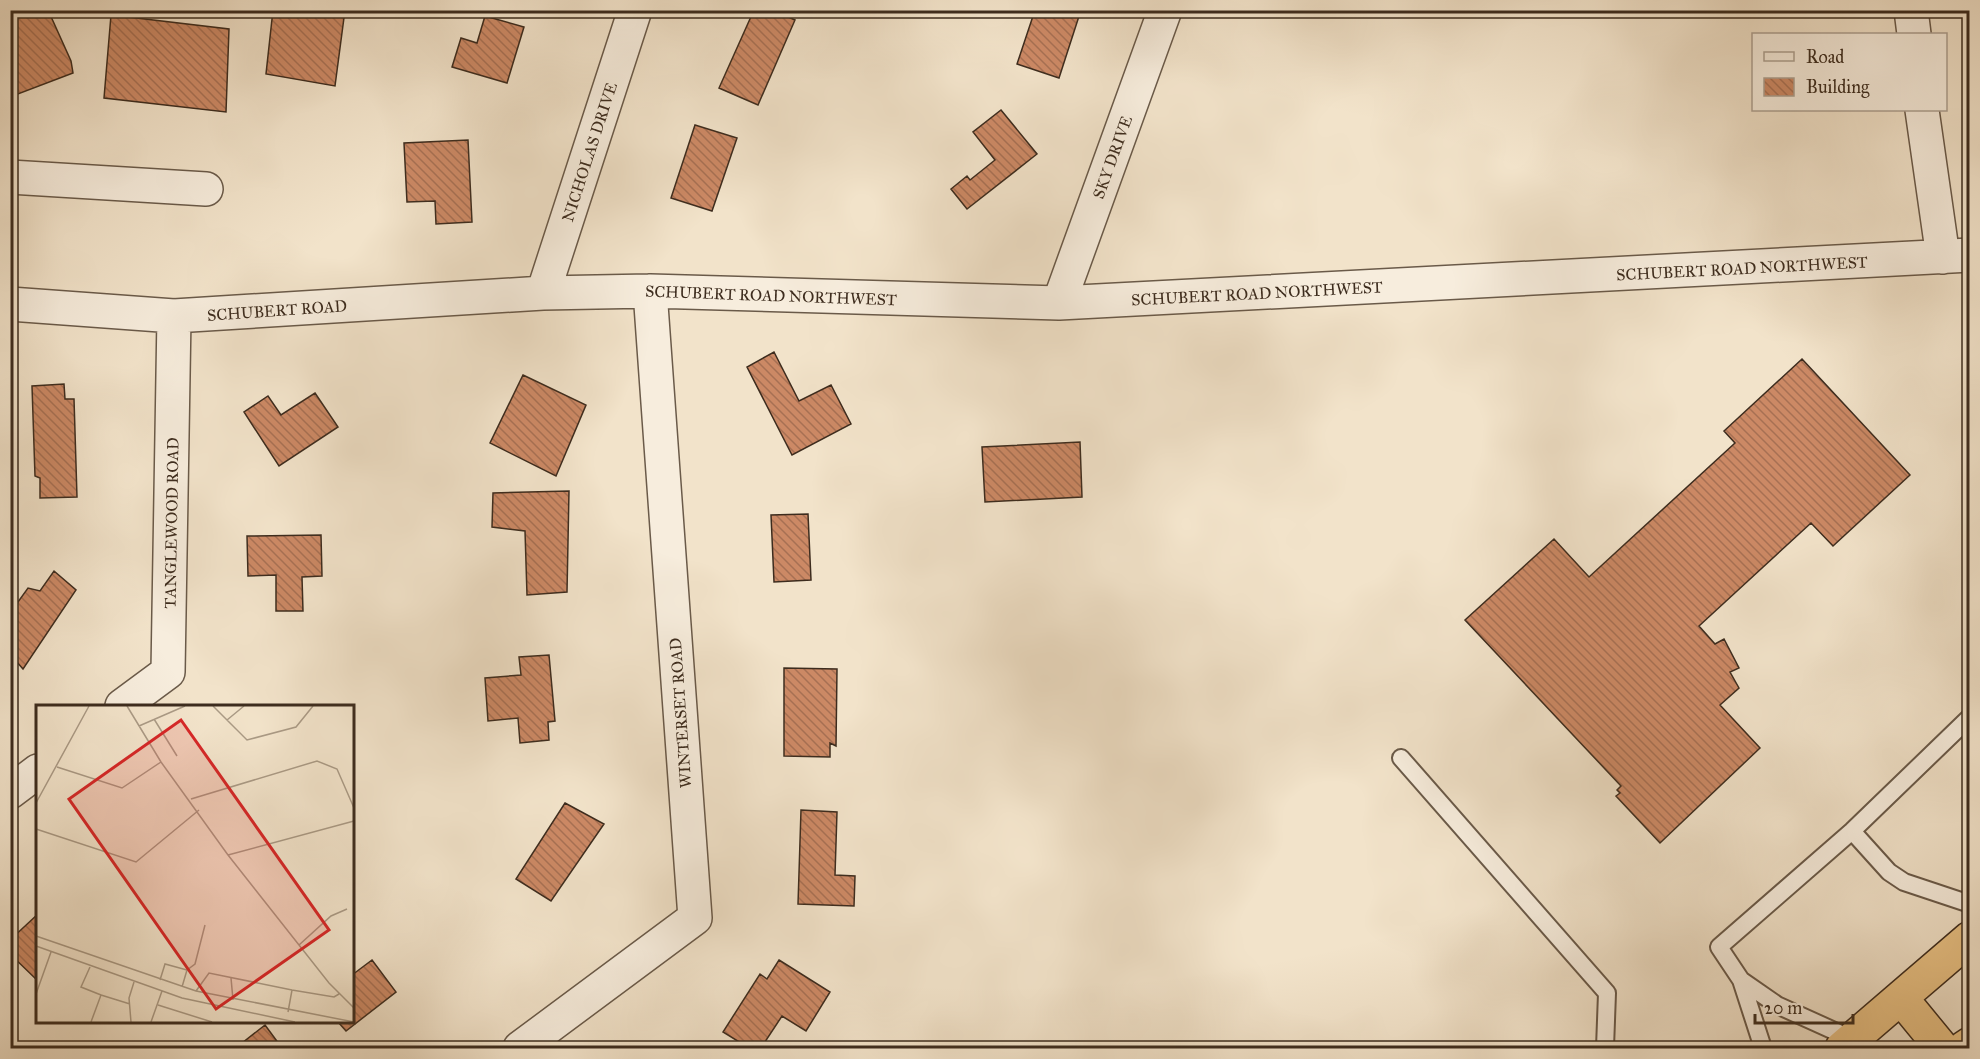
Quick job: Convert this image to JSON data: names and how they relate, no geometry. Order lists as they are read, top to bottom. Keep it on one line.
{"streets":{"street":["NICHOLAS DRIVE","SKY DRIVE","SCHUBERT ROAD NORTHWEST","SCHUBERT ROAD","TANGLEWOOD ROAD","WINTERSET ROAD"]},"crossings":[["NICHOLAS DRIVE","SCHUBERT ROAD NORTHWEST"],["NICHOLAS DRIVE","SCHUBERT ROAD"],["SKY DRIVE","SCHUBERT ROAD NORTHWEST"],["SCHUBERT ROAD NORTHWEST","SCHUBERT ROAD"],["SCHUBERT ROAD NORTHWEST","WINTERSET ROAD"],["SCHUBERT ROAD","TANGLEWOOD ROAD"]],"legend":["Road","Building"],"scale_bar":"20 m"}
